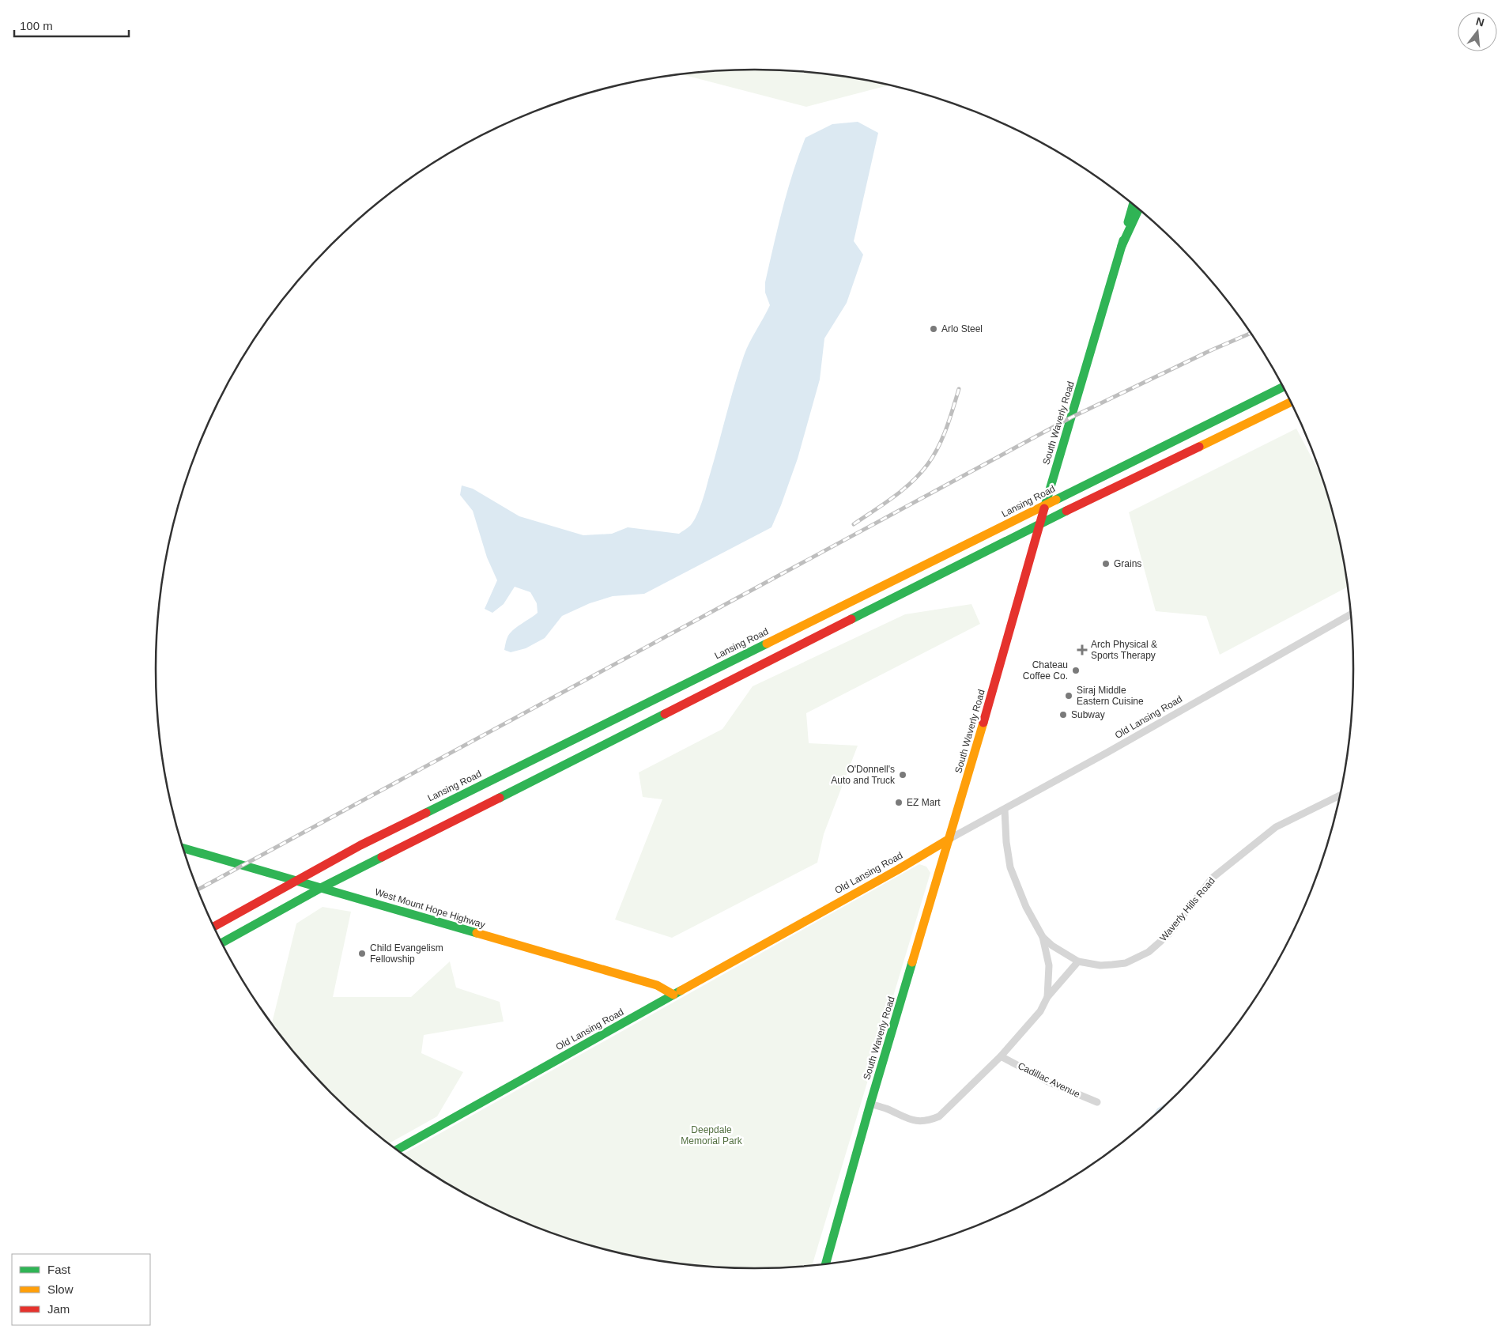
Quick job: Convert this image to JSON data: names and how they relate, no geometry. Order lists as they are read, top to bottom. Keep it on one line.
{"streets":{"main road":["South Waverly Road","Lansing Road","Old Lansing Road","West Mount Hope Highway"],"street":["Waverly Hills Road","Cadillac Avenue"]},"crossings":[["South Waverly Road","Lansing Road"],["South Waverly Road","Old Lansing Road"],["Lansing Road","West Mount Hope Highway"],["Old Lansing Road","West Mount Hope Highway"]],"parks":["Deepdale Memorial Park"],"places":{"other":["Arlo Steel","Grains","Chateau Coffee Co.","Siraj Middle Eastern Cuisine","Subway","O'Donnell's Auto and Truck","EZ Mart","Child Evangelism Fellowship"],"health":["Arch Physical & Sports Therapy"]},"legend":["Fast","Slow","Jam"],"scale_bar":"100 m","north":"top"}
